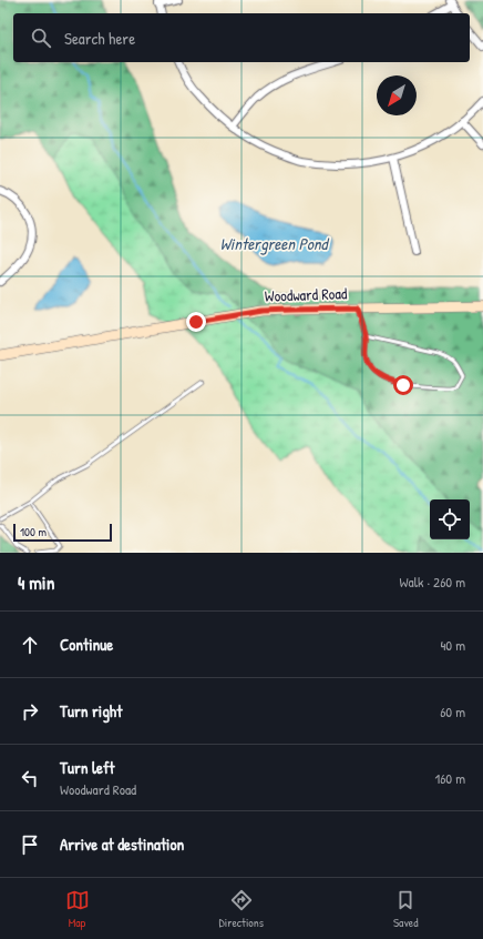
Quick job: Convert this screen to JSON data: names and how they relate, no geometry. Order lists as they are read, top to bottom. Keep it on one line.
{"streets":{"street":["Woodward Road"]},"water":["Wintergreen Pond"],"scale_bar":"100 m","north":"bottom left","page":{"search":"Search here","scale":"100 m","heading":["4 min","Walk · 260 m"],"list":[["Continue","40 m"],["Turn right","60 m"],["Turn left","Woodward Road","160 m"],"Arrive at destination"],"nav":["Map","Directions","Saved"]}}
